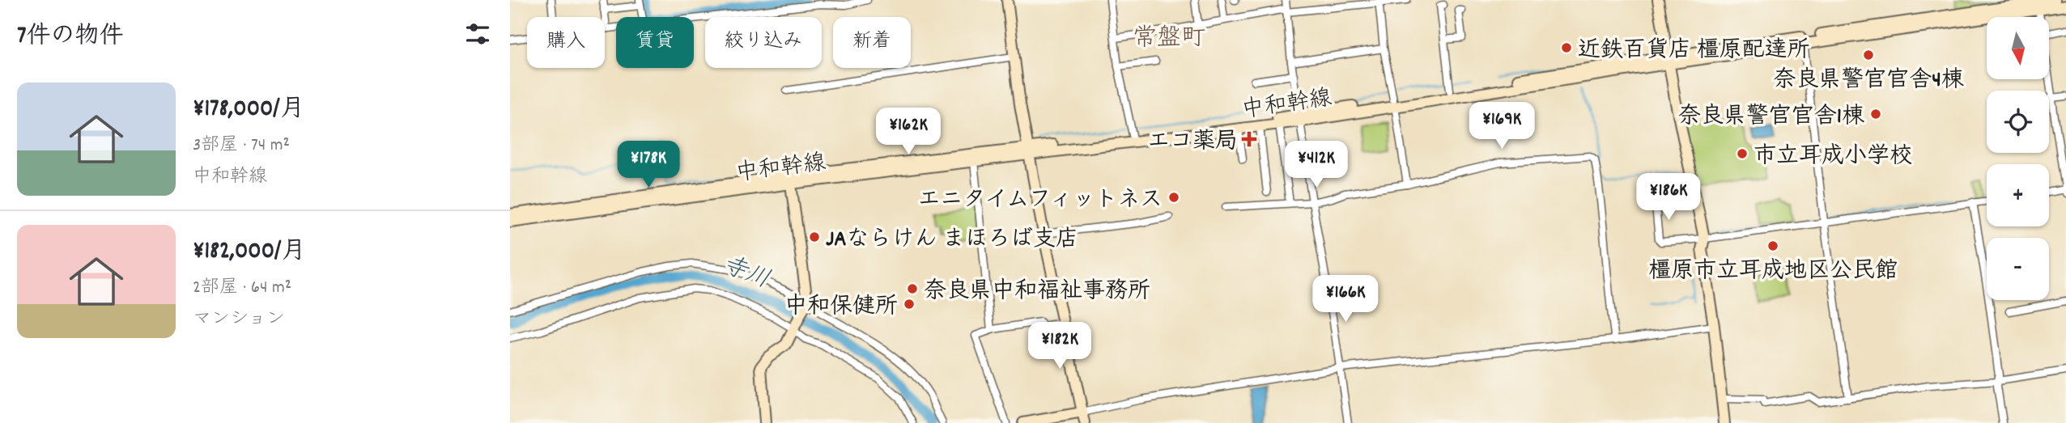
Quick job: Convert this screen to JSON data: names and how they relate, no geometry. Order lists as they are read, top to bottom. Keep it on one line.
{"streets":{"main road":["中和幹線"]},"districts":["常盤町"],"water":["寺川"],"places":{"other":["近鉄百貨店 橿原配達所","奈良県警官官舎4棟","奈良県警官官舎1棟","市立耳成小学校","エニタイムフィットネス","JAならけん まほろば支店","橿原市立耳成地区公民館","奈良県中和福祉事務所","中和保健所"],"health":["エコ薬局"]},"north":"bottom","page":{"heading":"7件の物件","map_buttons":["+","−"],"chip":["購入","賃貸","絞り込み","新着"],"list":[{"name":"¥178,000/月","note":"3部屋 · 74 m² · 中和幹線"},{"name":"¥182,000/月","note":"2部屋 · 64 m² · マンション"}],"price":["¥169K","¥162K","¥178K","¥412K","¥186K","¥166K","¥182K"]}}
